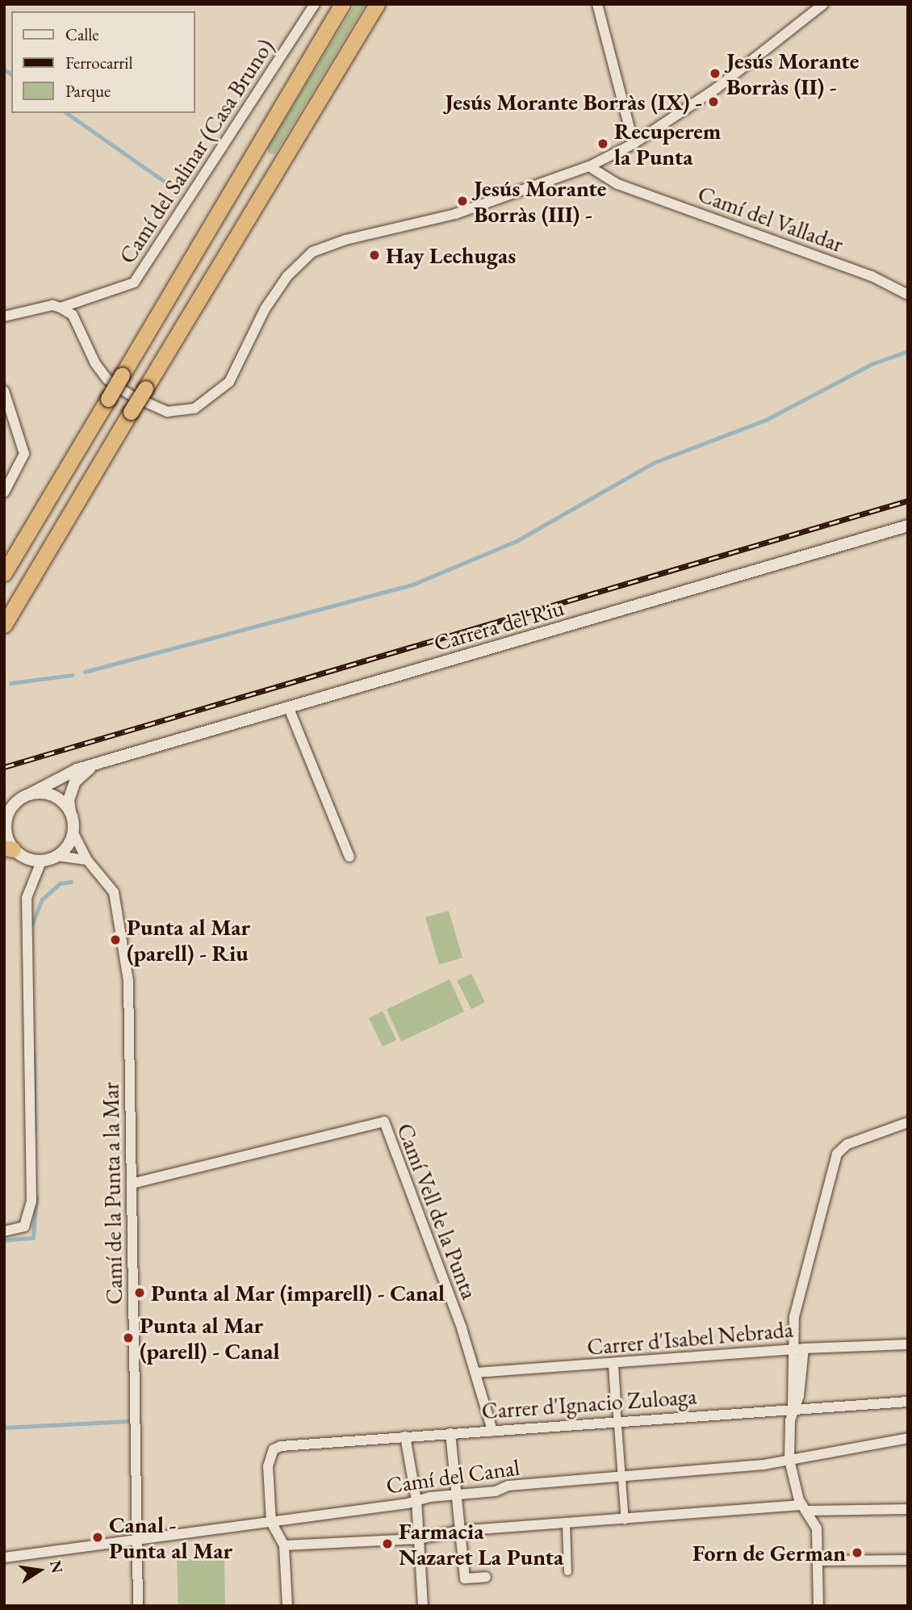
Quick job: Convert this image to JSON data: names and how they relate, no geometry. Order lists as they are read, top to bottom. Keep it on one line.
{"streets":{"street":["Camí del Salinar (Casa Bruno)","Camí del Valladar","Carrera del Riu","Camí de la Punta a la Mar","Camí Vell de la Punta","Carrer d'Isabel Nebrada","Carrer d'Ignacio Zuloaga","Camí del Canal"]},"crossings":[["Carrera del Riu","Camí de la Punta a la Mar"],["Camí de la Punta a la Mar","Camí Vell de la Punta"],["Camí de la Punta a la Mar","Camí del Canal"],["Camí Vell de la Punta","Carrer d'Isabel Nebrada"],["Camí Vell de la Punta","Carrer d'Ignacio Zuloaga"],["Carrer d'Ignacio Zuloaga","Camí del Canal"]],"places":["Jesús Morante Borràs (II) -","Jesús Morante Borràs (IX) -","Recuperem la Punta","Jesús Morante Borràs (III) -","Hay Lechugas","Punta al Mar (parell) - Riu","Punta al Mar (imparell) - Canal","Punta al Mar (parell) - Canal","Canal - Punta al Mar","Farmacia Nazaret La Punta","Forn de German"],"legend":["Calle","Ferrocarril","Parque"],"north":"right"}
